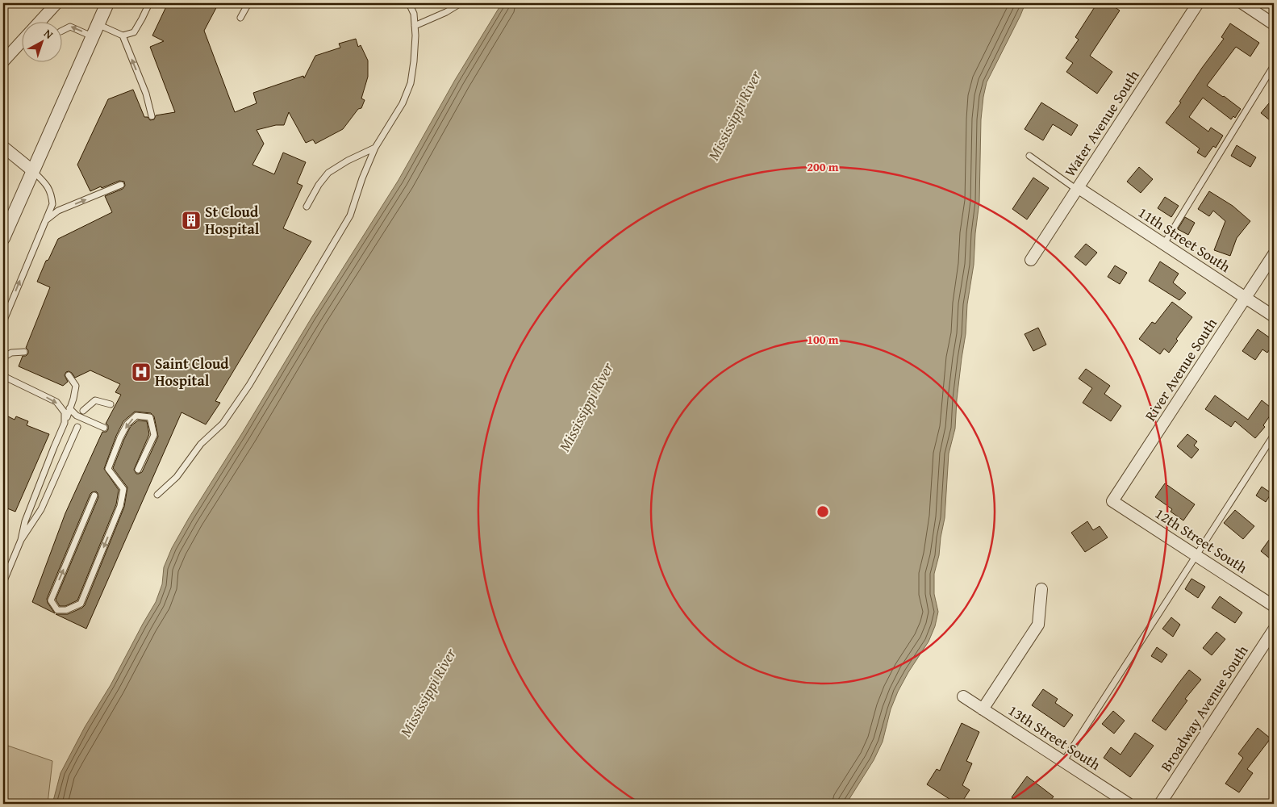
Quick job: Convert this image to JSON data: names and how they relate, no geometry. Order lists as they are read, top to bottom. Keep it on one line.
{"streets":{"street":["Water Avenue South","11th Street South","River Avenue South","12th Street South","Broadway Avenue South","13th Street South"]},"crossings":[["Water Avenue South","11th Street South"],["11th Street South","River Avenue South"],["River Avenue South","12th Street South"]],"water":["Mississippi River"],"places":{"building":["St Cloud Hospital"],"hospital":["Saint Cloud Hospital"]},"north":"top right","rings":["200 m","100 m"]}
